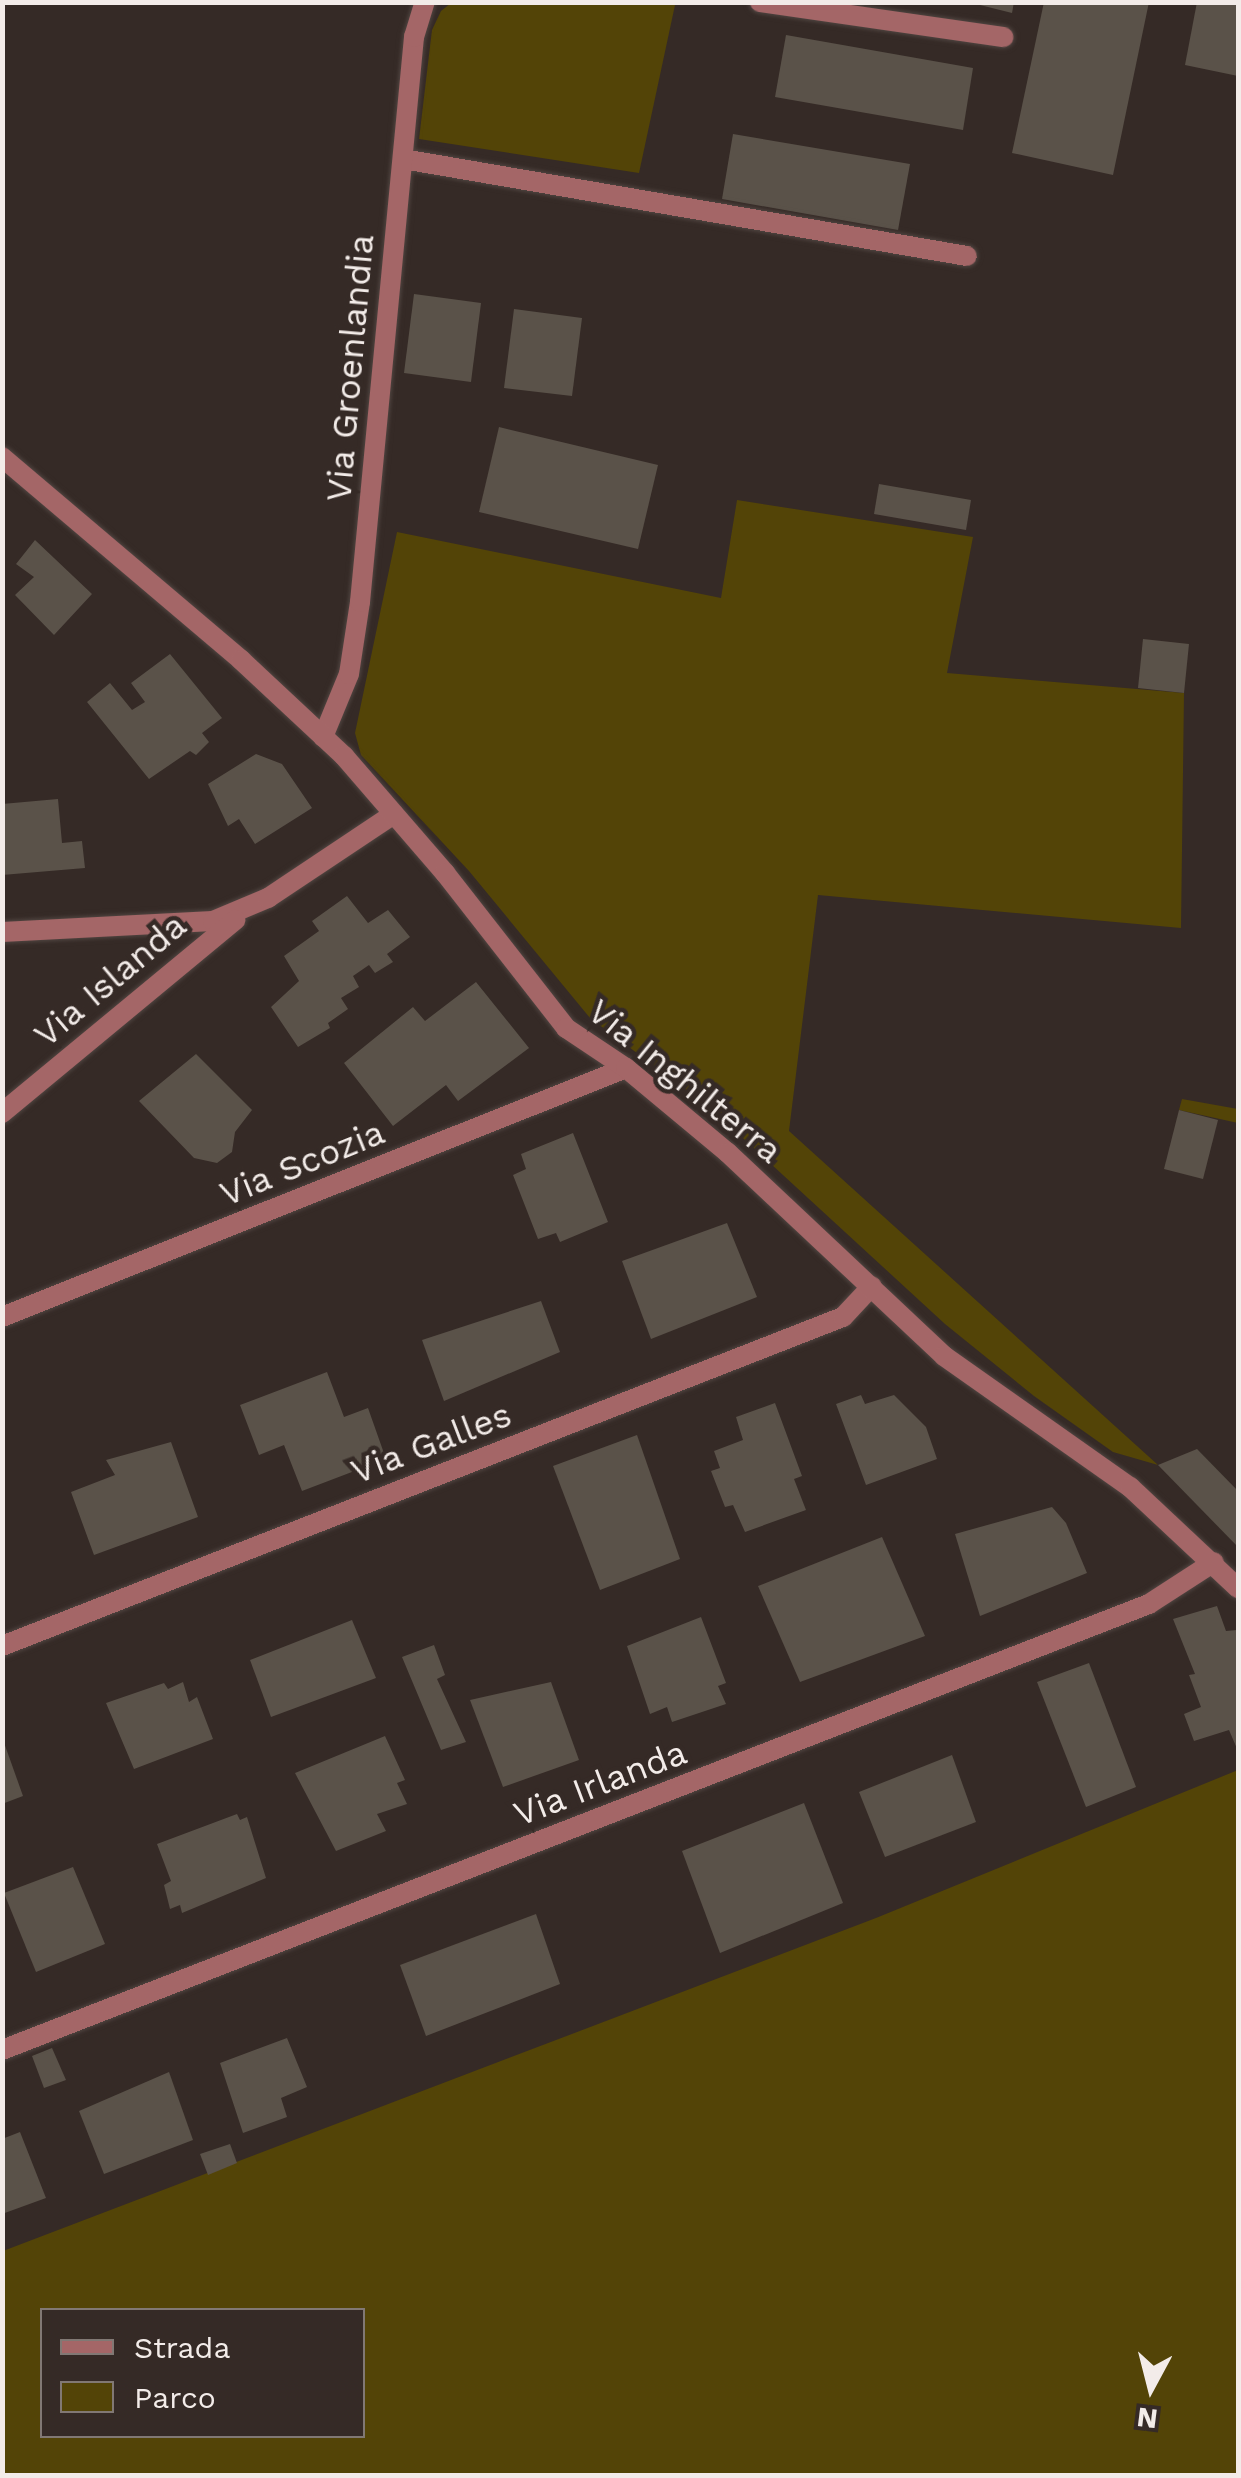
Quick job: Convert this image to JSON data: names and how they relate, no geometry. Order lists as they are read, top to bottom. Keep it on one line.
{"streets":{"street":["Via Groenlandia","Via Islanda","Via Inghilterra","Via Scozia","Via Galles","Via Irlanda"]},"crossings":[["Via Groenlandia","Via Inghilterra"],["Via Islanda","Via Inghilterra"],["Via Inghilterra","Via Scozia"],["Via Inghilterra","Via Galles"],["Via Inghilterra","Via Irlanda"]],"legend":["Strada","Parco"],"north":"bottom"}
